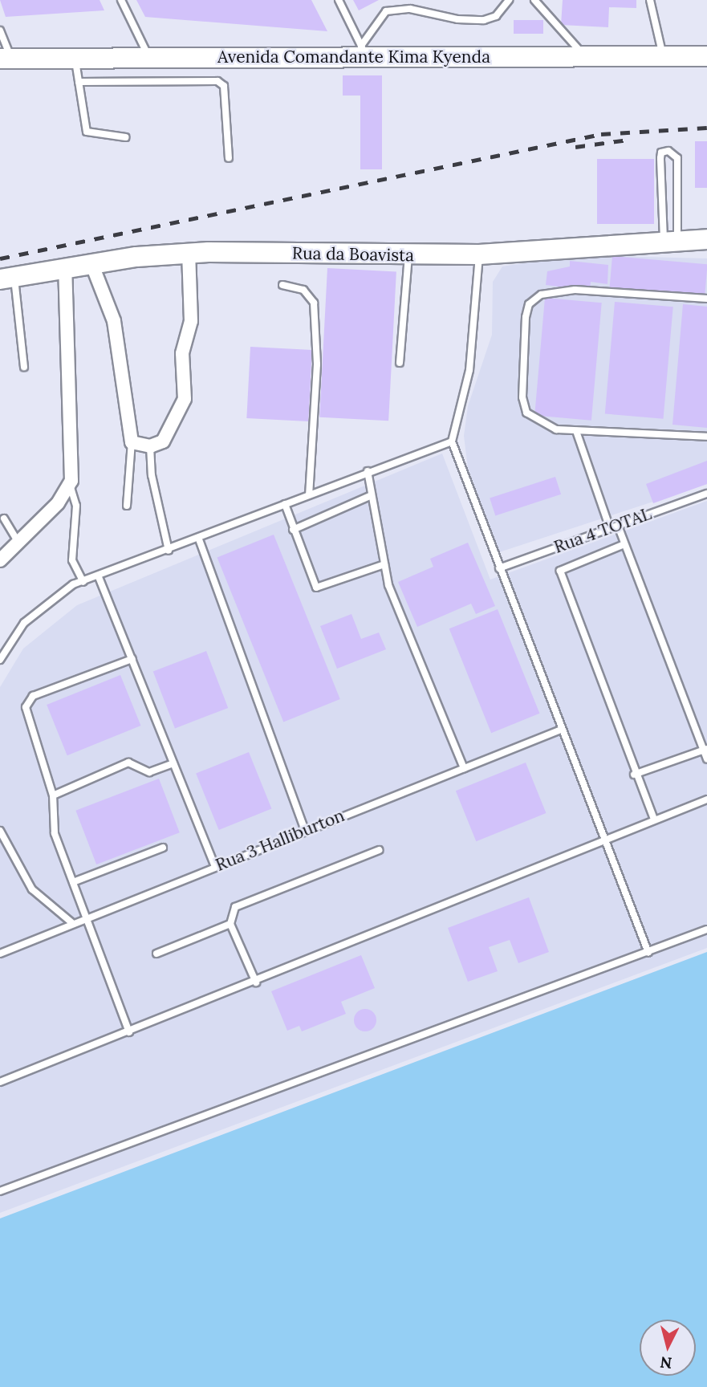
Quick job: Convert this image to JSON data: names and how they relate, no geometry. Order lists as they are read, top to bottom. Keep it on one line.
{"streets":{"main road":["Avenida Comandante Kima Kyenda","Rua da Boavista"],"lane":["Rua 4 TOTAL","Rua 3 Halliburton"]},"north":"bottom"}
